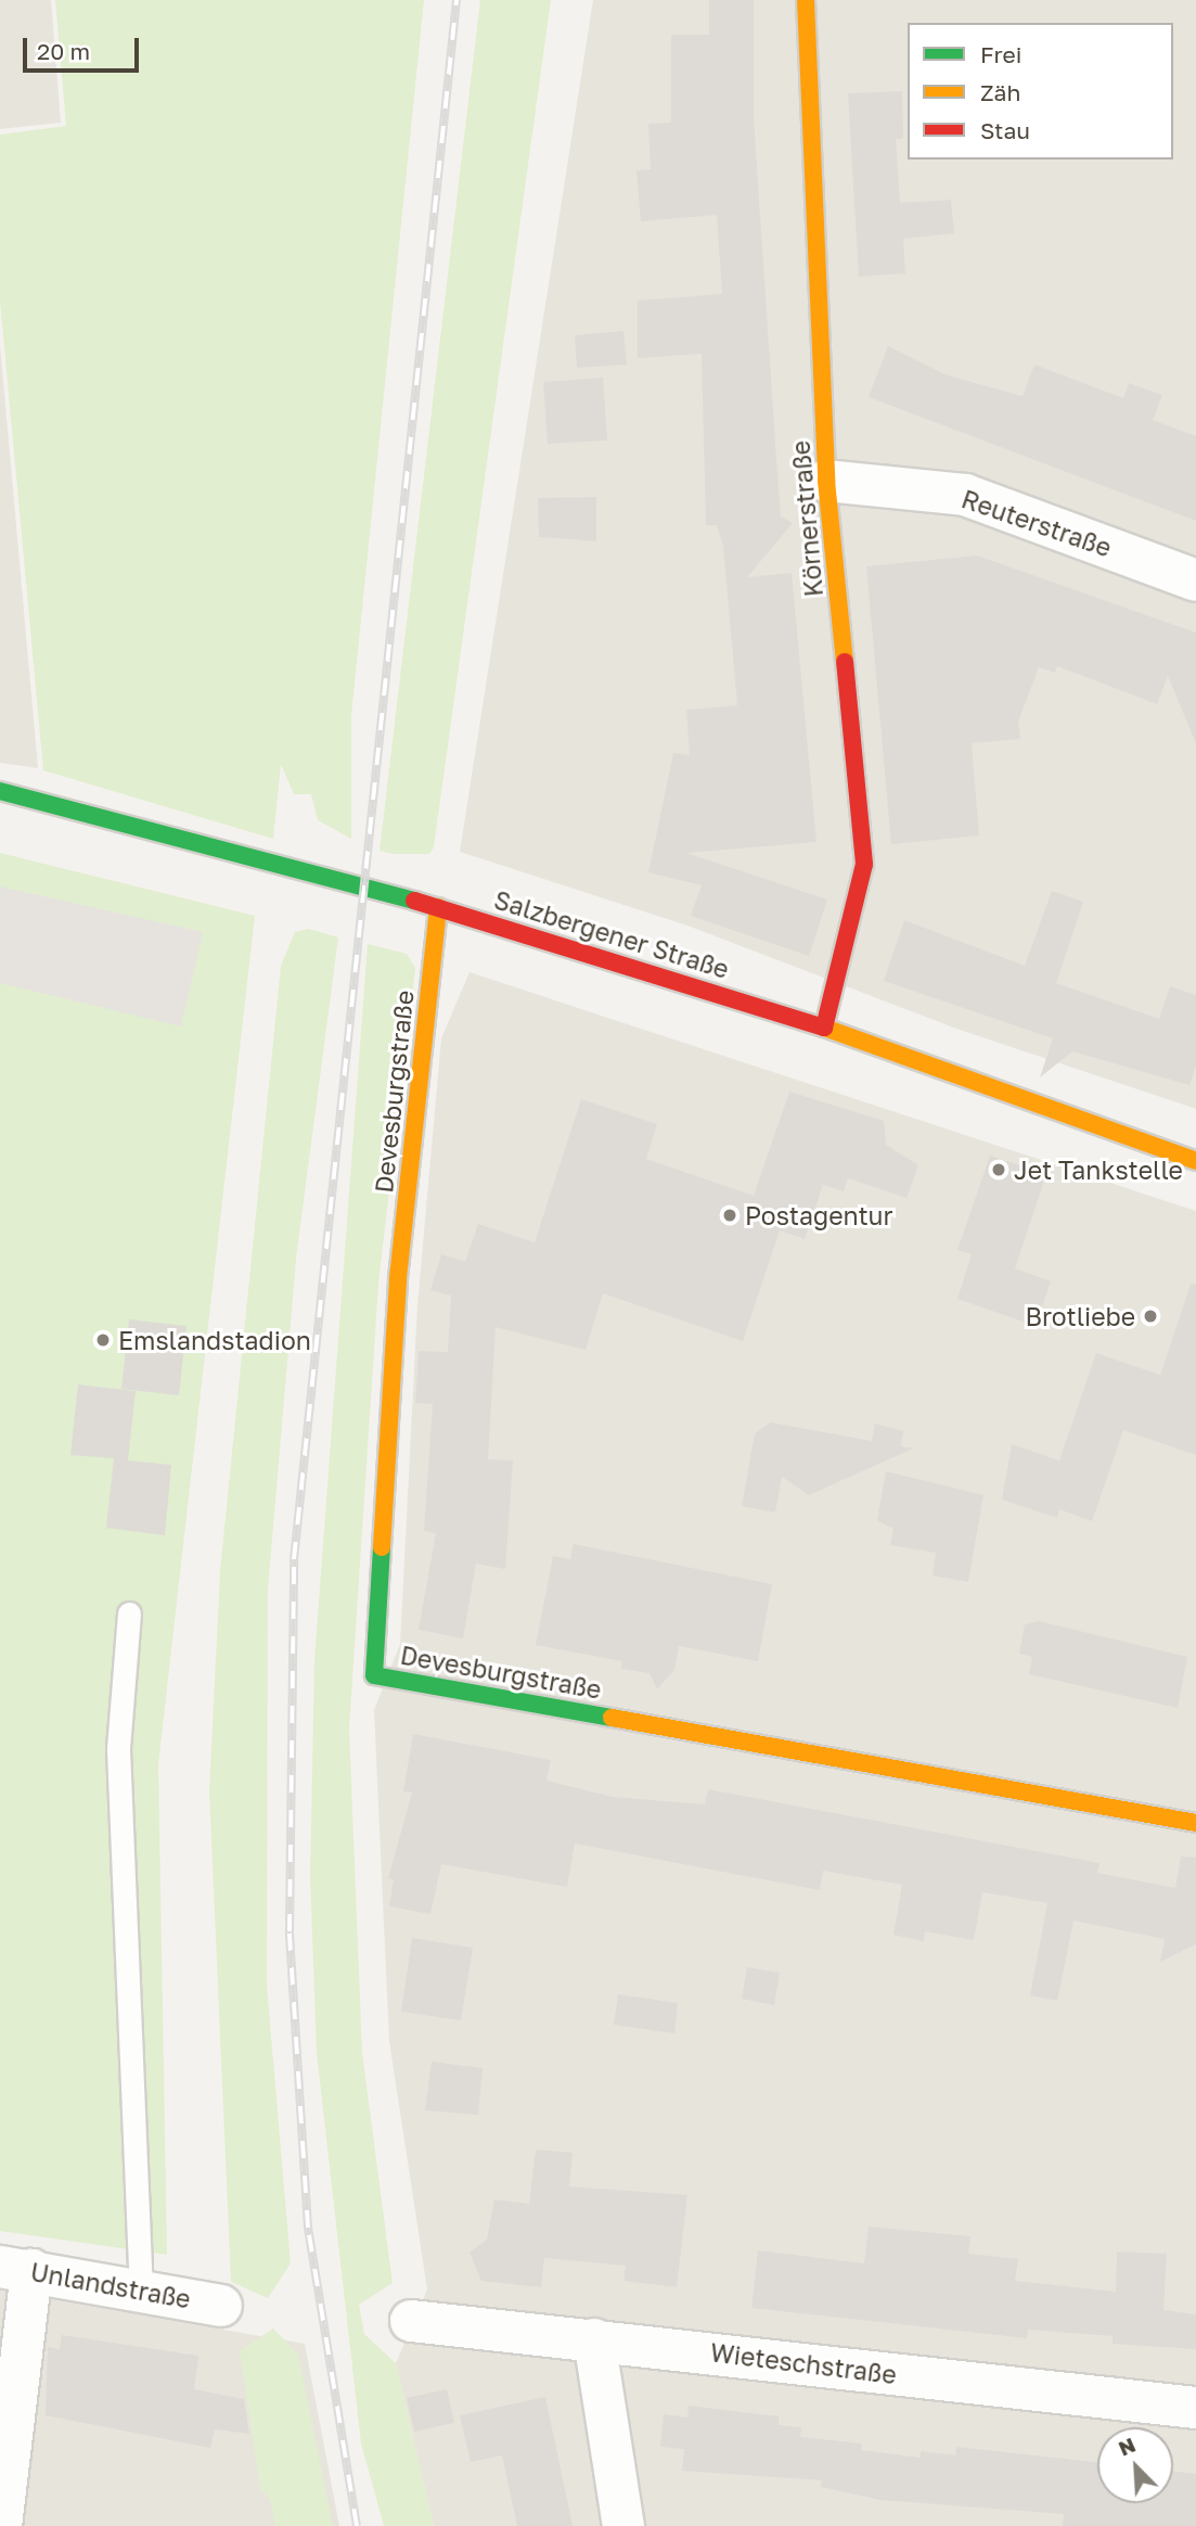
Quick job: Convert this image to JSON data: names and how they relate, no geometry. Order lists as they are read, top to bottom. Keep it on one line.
{"streets":{"street":["Körnerstraße","Reuterstraße","Salzbergener Straße","Devesburgstraße","Unlandstraße","Wieteschstraße"]},"crossings":[["Körnerstraße","Reuterstraße"],["Körnerstraße","Salzbergener Straße"],["Salzbergener Straße","Devesburgstraße"]],"places":["Jet Tankstelle","Postagentur","Brotliebe","Emslandstadion"],"legend":["Frei","Zäh","Stau"],"scale_bar":"20 m","north":"top left"}
